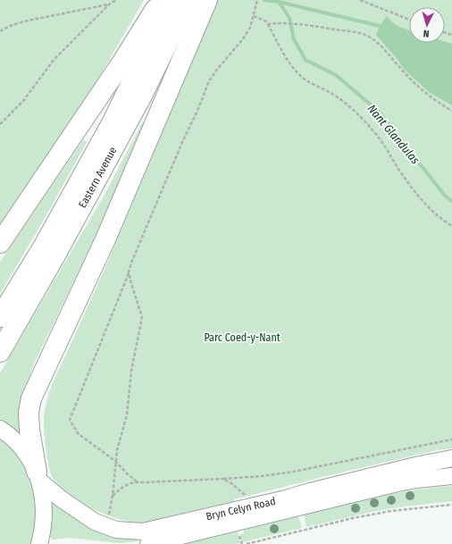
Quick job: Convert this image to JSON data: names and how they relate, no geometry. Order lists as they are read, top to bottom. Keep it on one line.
{"streets":{"highway":["Eastern Avenue"],"street":["Bryn Celyn Road"]},"water":["Nant Glandulas"],"parks":["Parc Coed-y-Nant"],"north":"bottom"}
